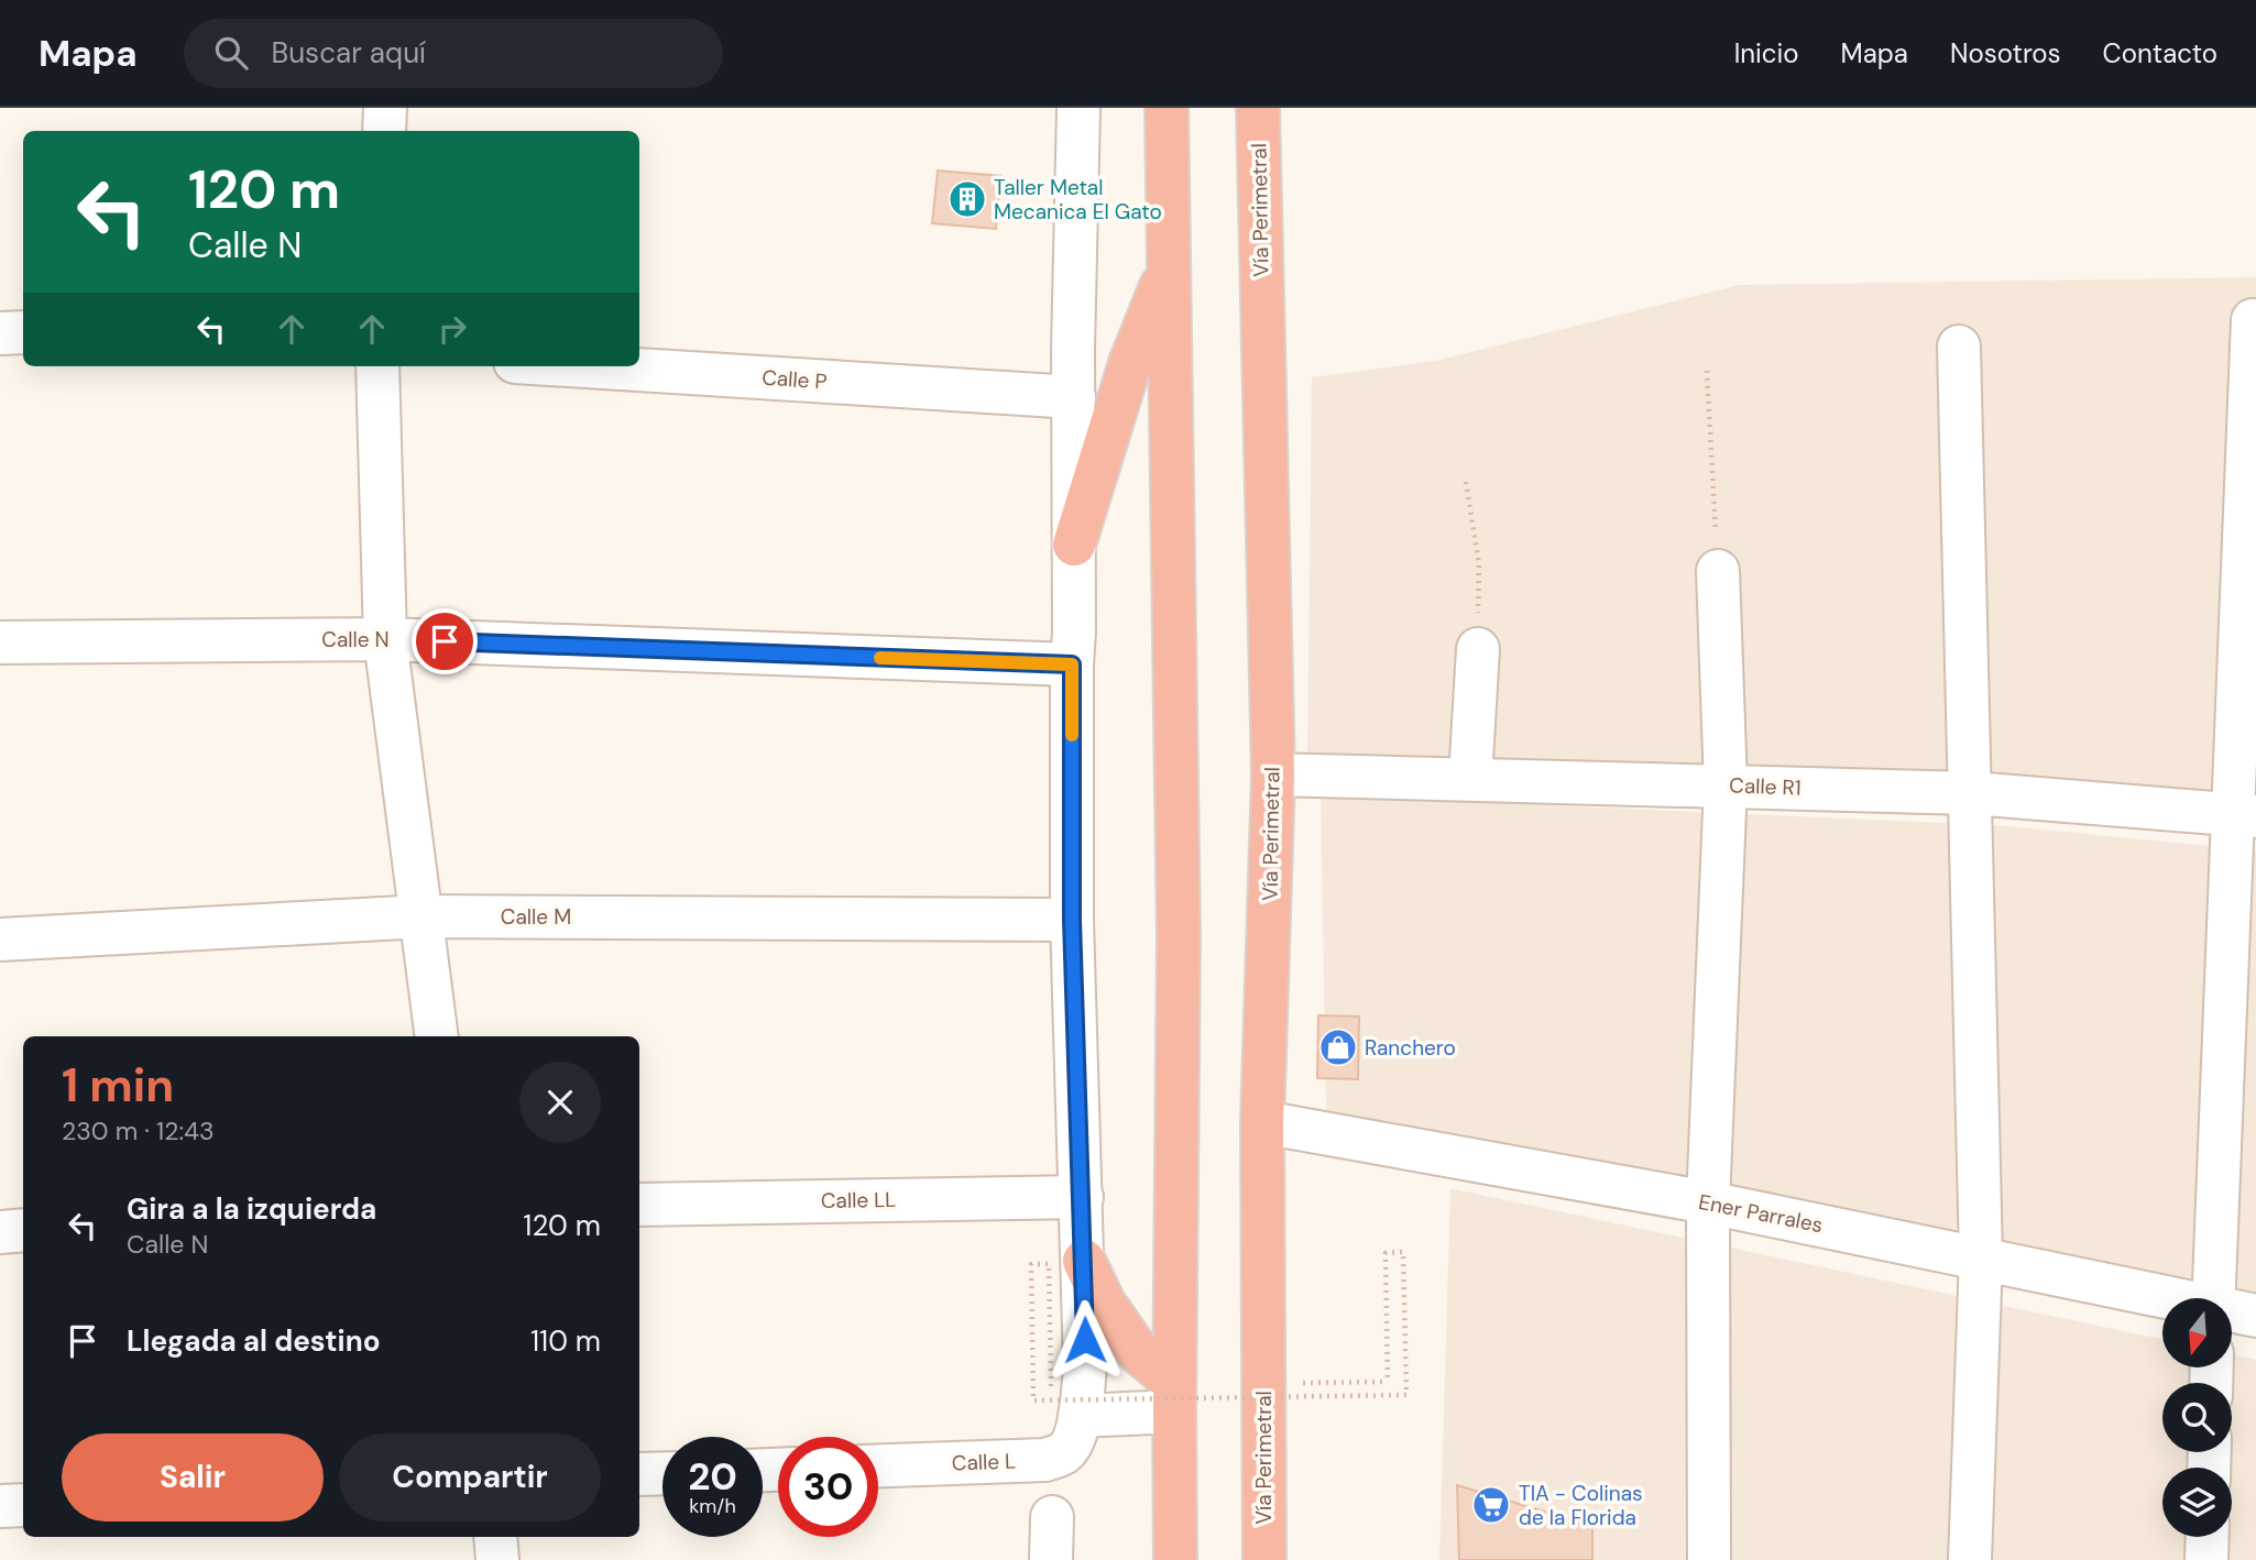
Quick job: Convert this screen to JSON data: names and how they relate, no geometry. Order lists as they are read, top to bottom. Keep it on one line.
{"streets":{"highway":["Vía Perimetral"],"street":["Calle P","Calle N","Calle R1","Calle M","Calle LL","Ener Parrales","Calle L"]},"crossings":[["Vía Perimetral","Calle R1"],["Vía Perimetral","Ener Parrales"]],"places":{"building":["Taller Metal Mecanica El Gato"],"shop":["Ranchero"],"supermarket":["TIA - Colinas de la Florida"]},"north":"bottom","page":{"header":"Mapa","search":"Buscar aquí","nav":["Inicio","Mapa","Nosotros","Contacto"],"turn":["120 m","Calle N"],"heading":["1 min","230 m · 12:43"],"list":[{"name":"Gira a la izquierda","note":"Calle N","value":"120 m"},{"name":"Llegada al destino","value":"110 m"}],"buttons":["Salir","Compartir"],"speed":"20 km/h","limit":"30"}}
